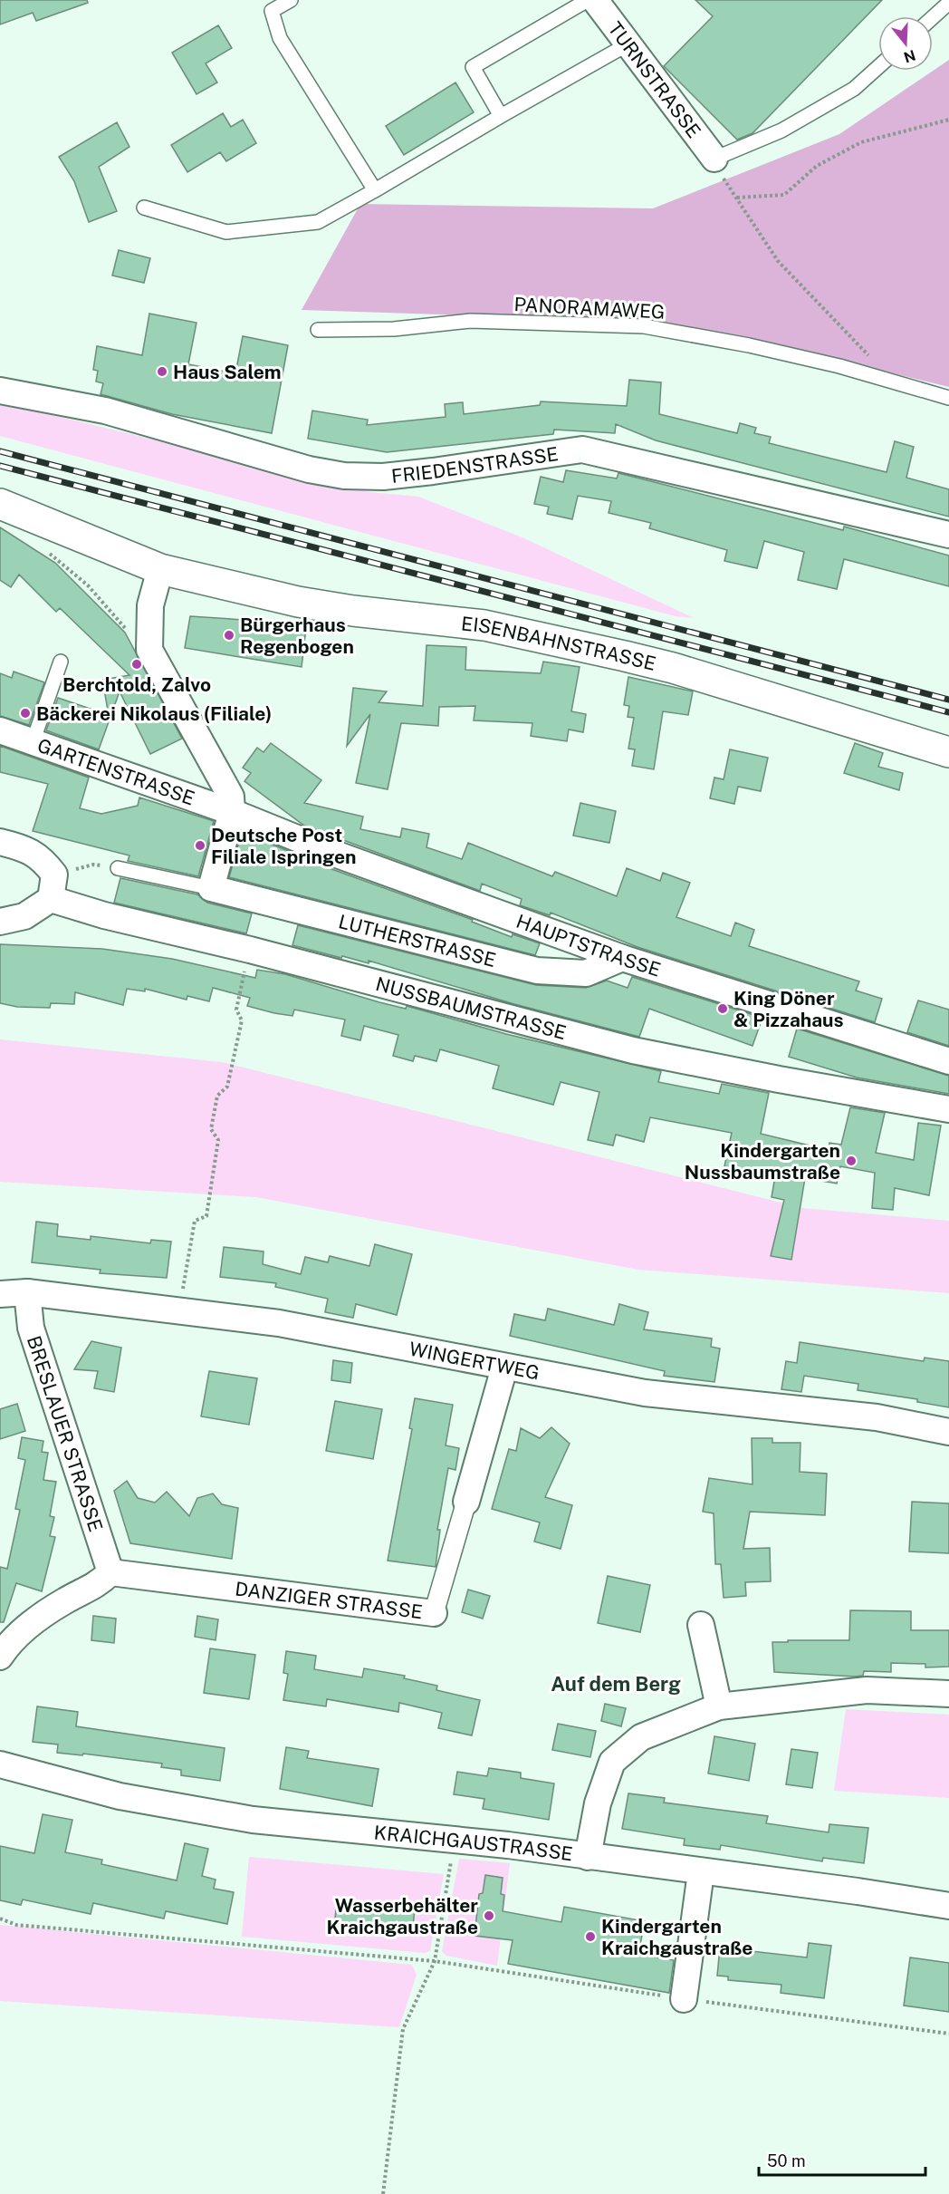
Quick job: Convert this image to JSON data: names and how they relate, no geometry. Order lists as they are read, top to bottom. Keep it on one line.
{"streets":{"main road":["EISENBAHNSTRASSE"],"street":["TURNSTRASSE","FRIEDENSTRASSE","GARTENSTRASSE","LUTHERSTRASSE","HAUPTSTRASSE","NUSSBAUMSTRASSE","WINGERTWEG","BRESLAUER STRASSE","DANZIGER STRASSE","KRAICHGAUSTRASSE"],"lane":["PANORAMAWEG"]},"crossings":[["GARTENSTRASSE","HAUPTSTRASSE"],["LUTHERSTRASSE","HAUPTSTRASSE"],["WINGERTWEG","BRESLAUER STRASSE"],["WINGERTWEG","DANZIGER STRASSE"],["BRESLAUER STRASSE","DANZIGER STRASSE"]],"districts":["Auf dem Berg"],"places":["Haus Salem","Bürgerhaus Regenbogen","Berchtold, Zalvo","Bäckerei Nikolaus (Filiale)","Deutsche Post Filiale Ispringen","King Döner & Pizzahaus","Kindergarten Nussbaumstraße","Wasserbehälter Kraichgaustraße","Kindergarten Kraichgaustraße"],"scale_bar":"50 m","north":"bottom"}
